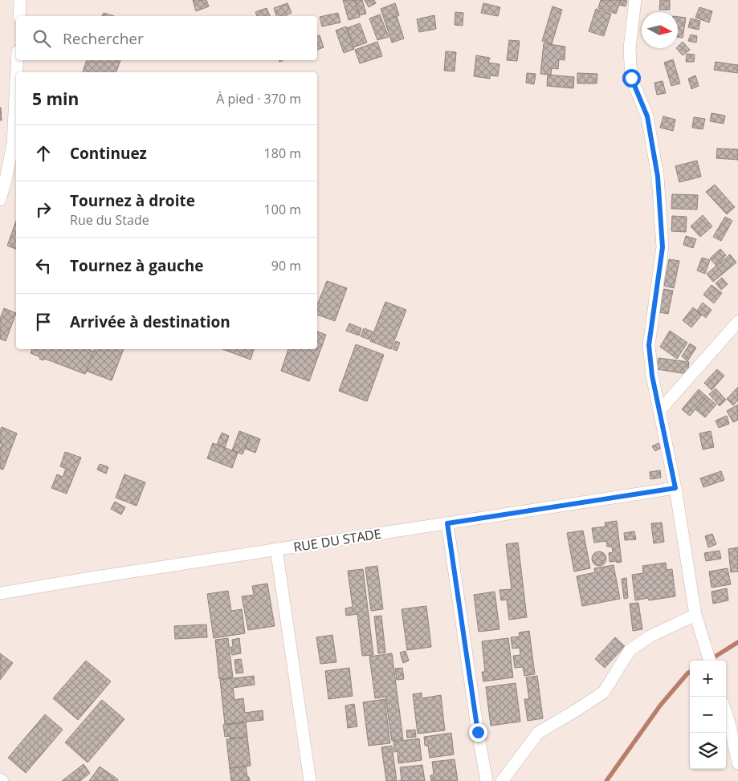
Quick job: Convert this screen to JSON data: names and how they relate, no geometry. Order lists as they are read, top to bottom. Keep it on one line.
{"streets":{"street":["RUE DU STADE"]},"north":"right","page":{"search":"Rechercher","heading":["5 min","À pied · 370 m"],"list":[["Continuez","180 m"],["Tournez à droite","Rue du Stade","100 m"],["Tournez à gauche","90 m"],"Arrivée à destination"],"map_buttons":["+","−"]}}
